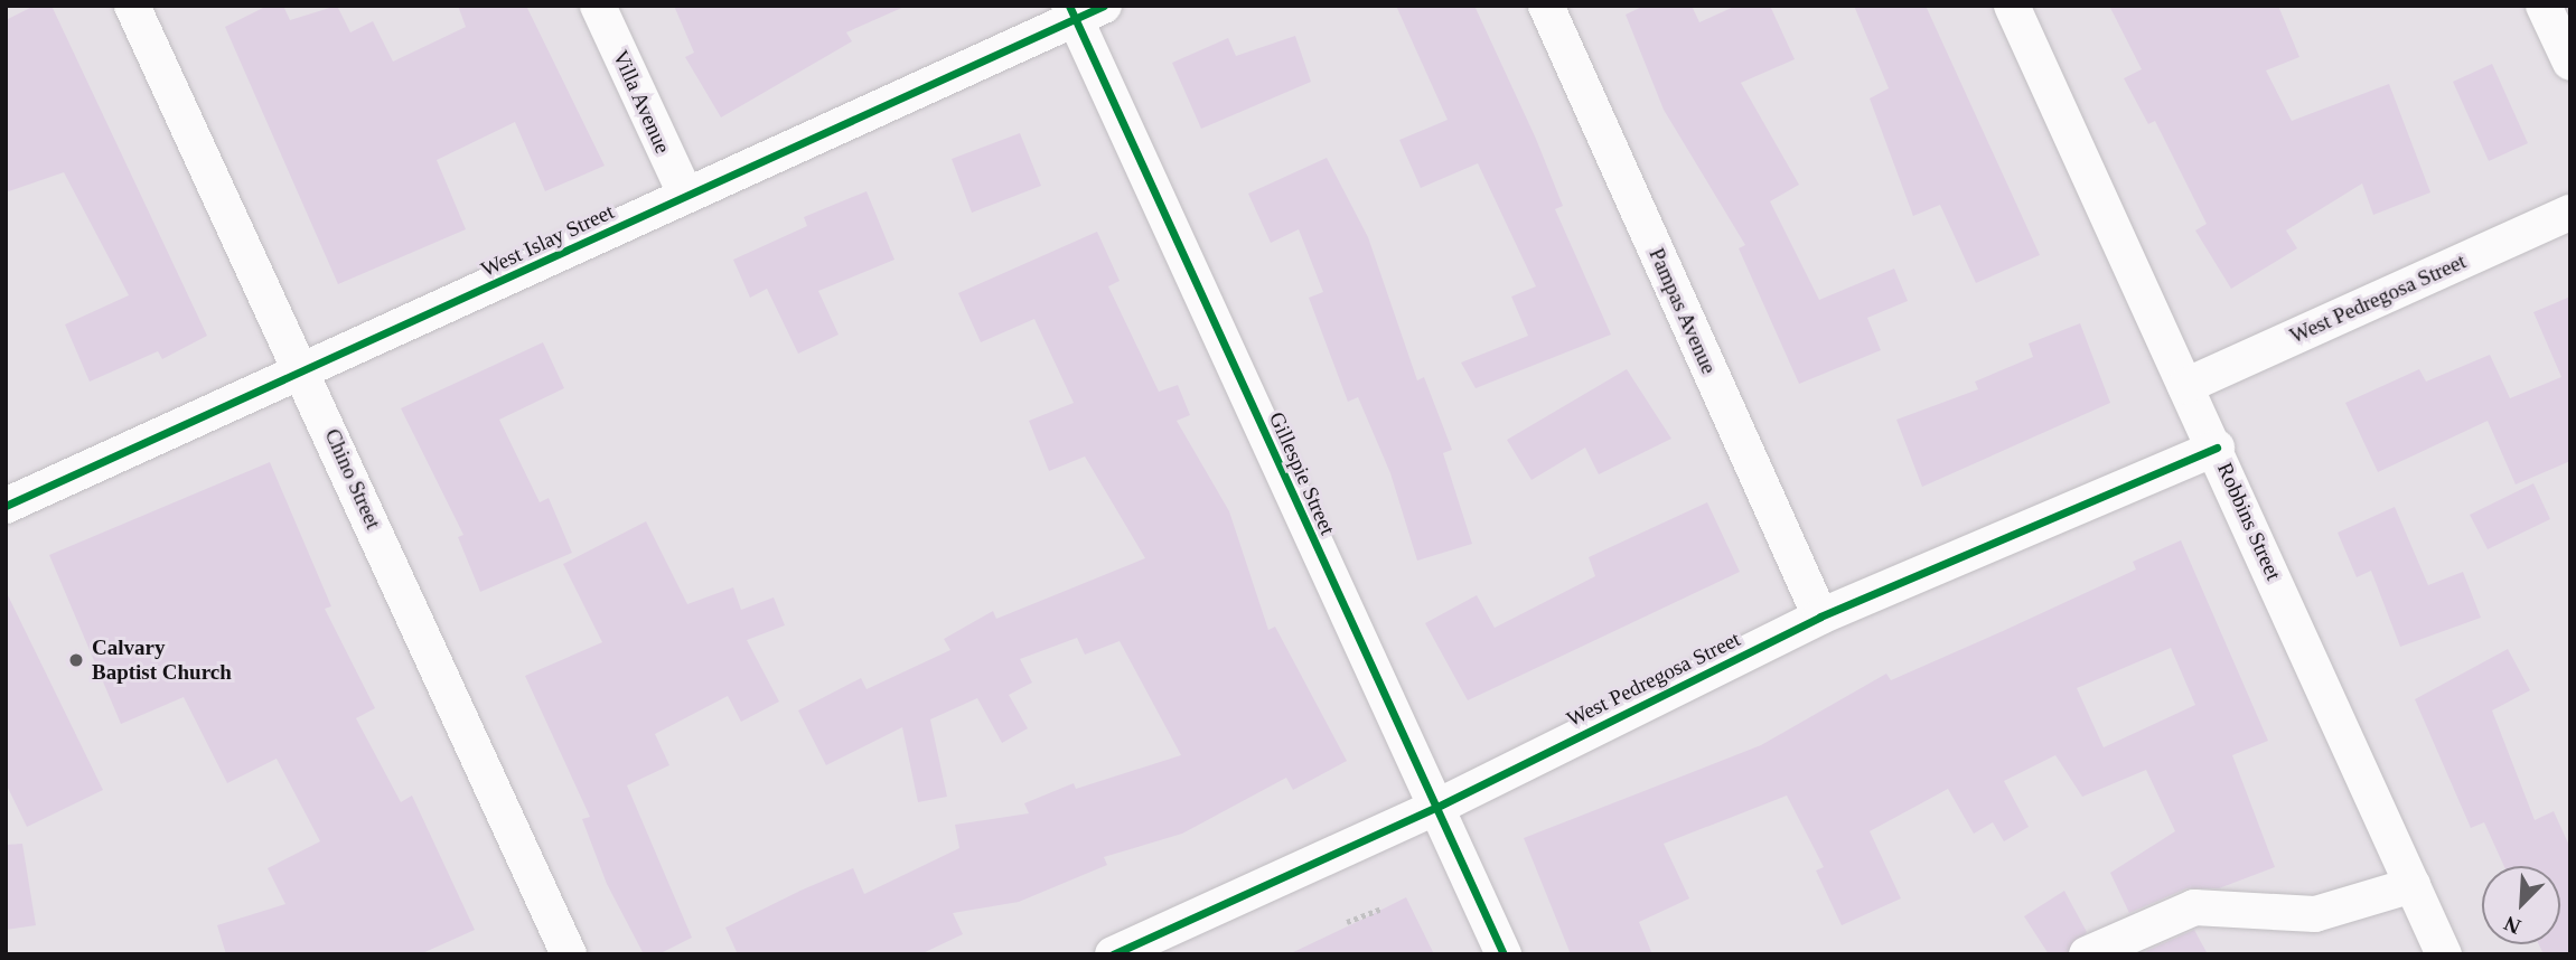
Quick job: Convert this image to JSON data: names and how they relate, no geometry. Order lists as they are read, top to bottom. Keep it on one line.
{"streets":{"street":["Villa Avenue","West Islay Street","West Pedregosa Street","Pampas Avenue","Gillespie Street","Chino Street","Robbins Street"]},"crossings":[["Villa Avenue","West Islay Street"],["West Islay Street","Gillespie Street"],["West Islay Street","Chino Street"],["West Pedregosa Street","Pampas Avenue"],["West Pedregosa Street","Gillespie Street"],["West Pedregosa Street","Robbins Street"]],"places":["Calvary Baptist Church"],"north":"bottom left"}
